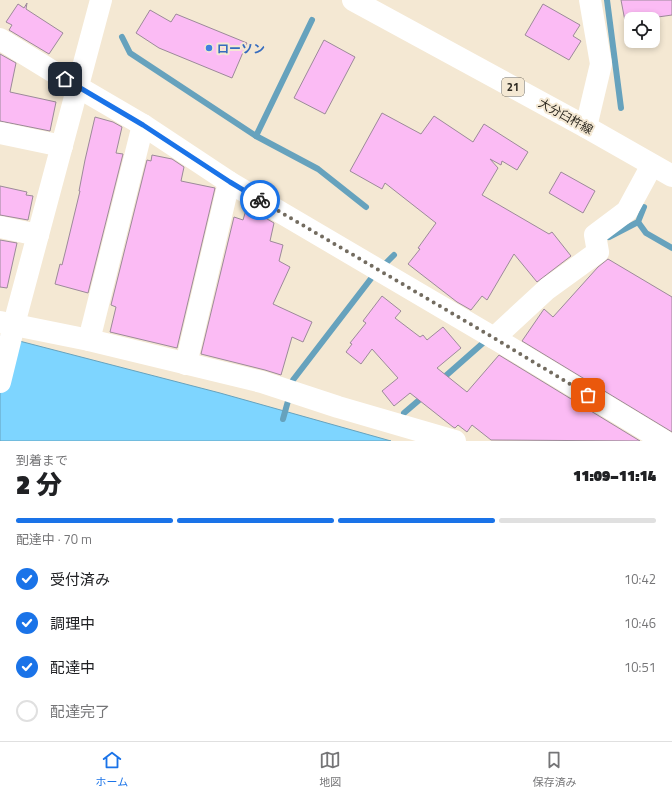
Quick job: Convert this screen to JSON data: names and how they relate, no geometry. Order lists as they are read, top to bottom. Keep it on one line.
{"streets":{"street":["21","大分臼杵線"]},"places":["ローソン"],"page":{"heading":["2 分","到着まで","11:09–11:14"],"bar":"配達中 · 70 m","list":[["受付済み","10:42"],["調理中","10:46"],["配達中","10:51"],"配達完了"],"tabs":["ホーム","地図","保存済み"]}}
